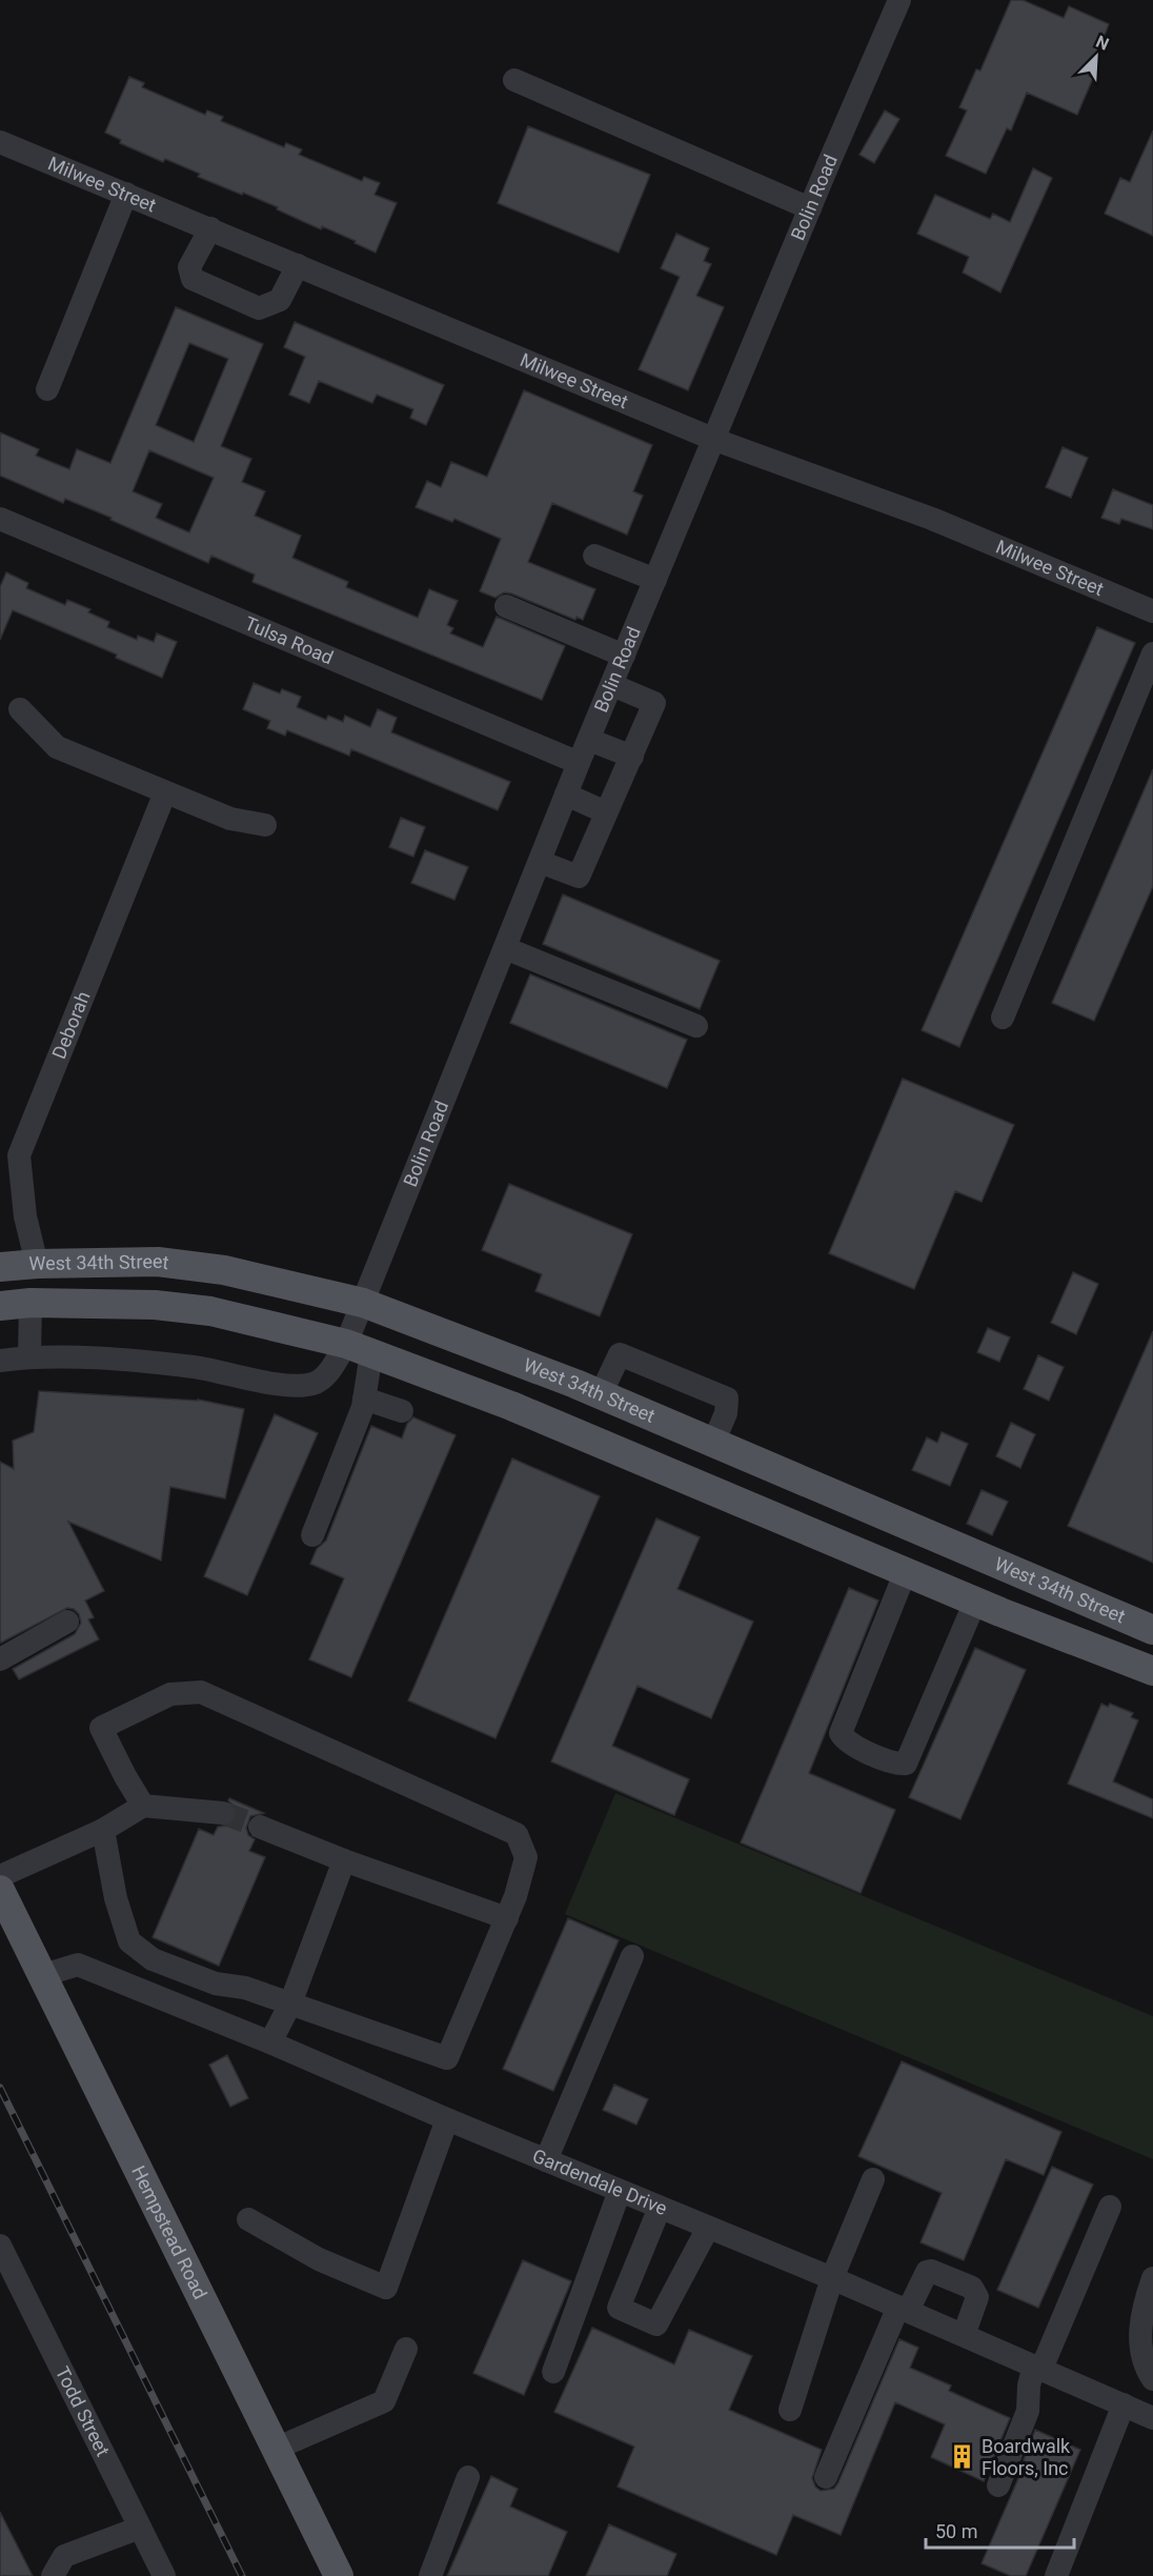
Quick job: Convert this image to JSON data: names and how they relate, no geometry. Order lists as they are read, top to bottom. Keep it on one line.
{"streets":{"main road":["West 34th Street","Hempstead Road"],"street":["Milwee Street","Bolin Road","Tulsa Road","Deborah","Gardendale Drive","Todd Street"]},"crossings":[["Milwee Street","Bolin Road"],["Bolin Road","Tulsa Road"],["Bolin Road","West 34th Street"],["Deborah","West 34th Street"],["Gardendale Drive","Hempstead Road"]],"places":{"building":["Boardwalk Floors, Inc"]},"scale_bar":"50 m","north":"top right"}
